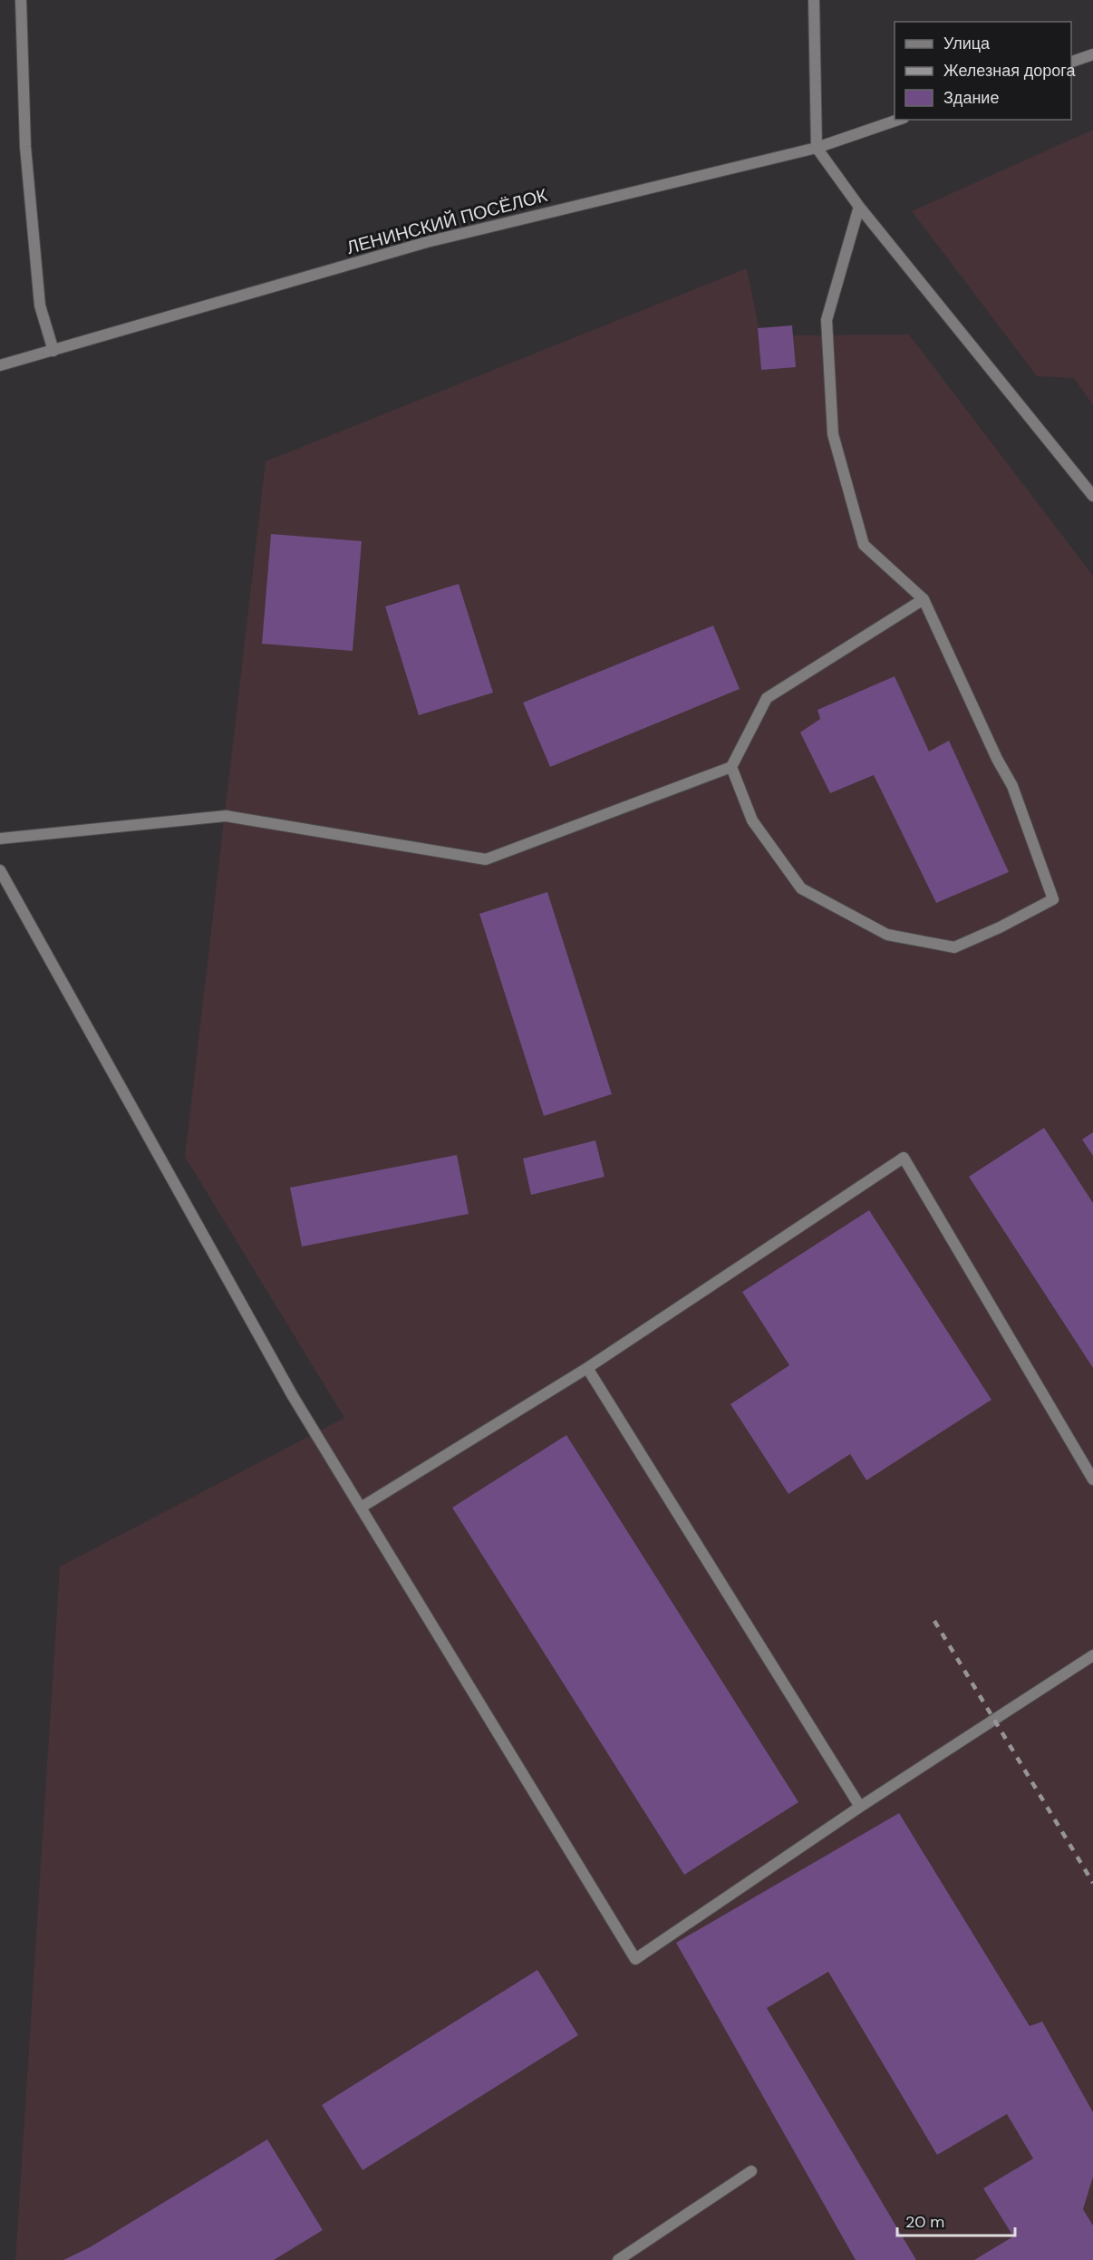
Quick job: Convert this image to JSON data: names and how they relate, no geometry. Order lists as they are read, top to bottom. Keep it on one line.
{"streets":{"street":["ЛЕНИНСКИЙ ПОСЁЛОК"]},"legend":["Улица","Железная дорога","Здание"],"scale_bar":"20 m"}
